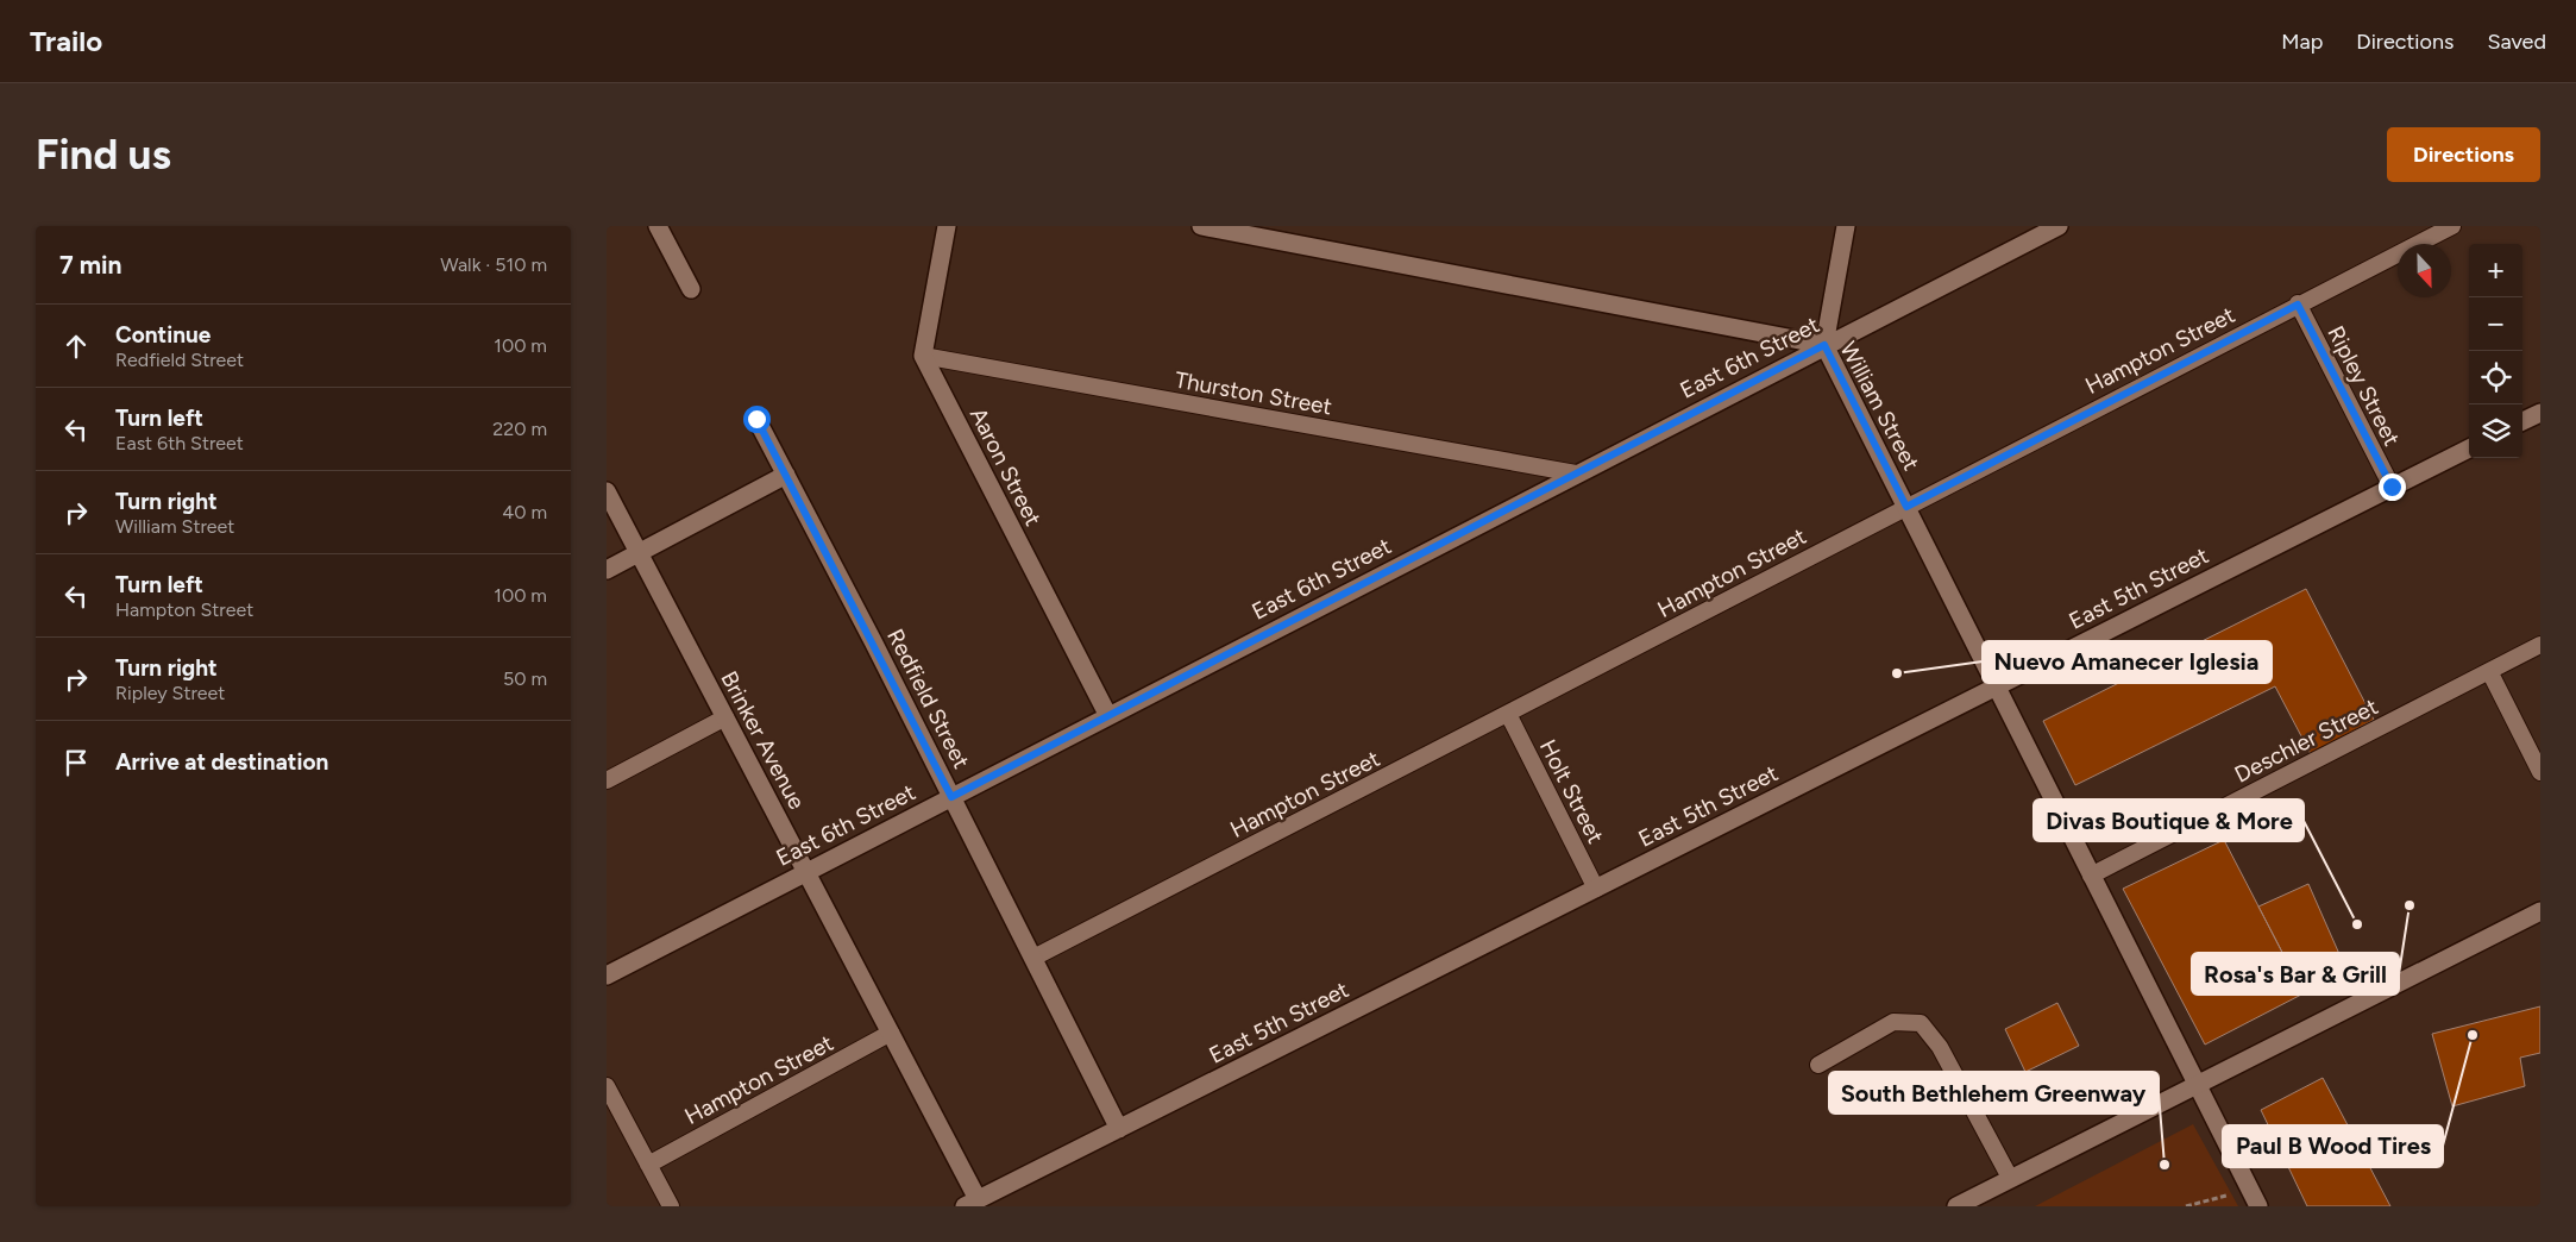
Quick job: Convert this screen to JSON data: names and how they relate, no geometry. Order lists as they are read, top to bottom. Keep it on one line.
{"streets":{"street":["East 6th Street","William Street","Aaron Street","East 5th Street","Redfield Street","Brinker Avenue"],"lane":["Hampton Street","Ripley Street","Thurston Street","Deschler Street","Holt Street"]},"crossings":[["Hampton Street","Ripley Street"],["Hampton Street","William Street"],["Hampton Street","Redfield Street"],["Hampton Street","Brinker Avenue"],["Hampton Street","Holt Street"],["East 6th Street","Thurston Street"],["East 6th Street","William Street"],["East 6th Street","Aaron Street"],["East 6th Street","Redfield Street"],["East 6th Street","Brinker Avenue"],["Ripley Street","East 5th Street"],["Thurston Street","Aaron Street"],["William Street","East 5th Street"],["William Street","Deschler Street"],["East 5th Street","Redfield Street"],["East 5th Street","Brinker Avenue"],["East 5th Street","Holt Street"]],"places":["Nuevo Amanecer Iglesia","Rosa's Bar & Grill","Divas Boutique & More","Paul B Wood Tires","South Bethlehem Greenway"],"north":"bottom","page":{"header":"Trailo","nav":["Map","Directions","Saved"],"buttons":"Directions","title":"Find us","heading":["7 min","Walk · 510 m"],"map_buttons":["+","−"],"list":[["Continue","Redfield Street","100 m"],["Turn left","East 6th Street","220 m"],["Turn right","William Street","40 m"],["Turn left","Hampton Street","100 m"],["Turn right","Ripley Street","50 m"],"Arrive at destination"]}}
